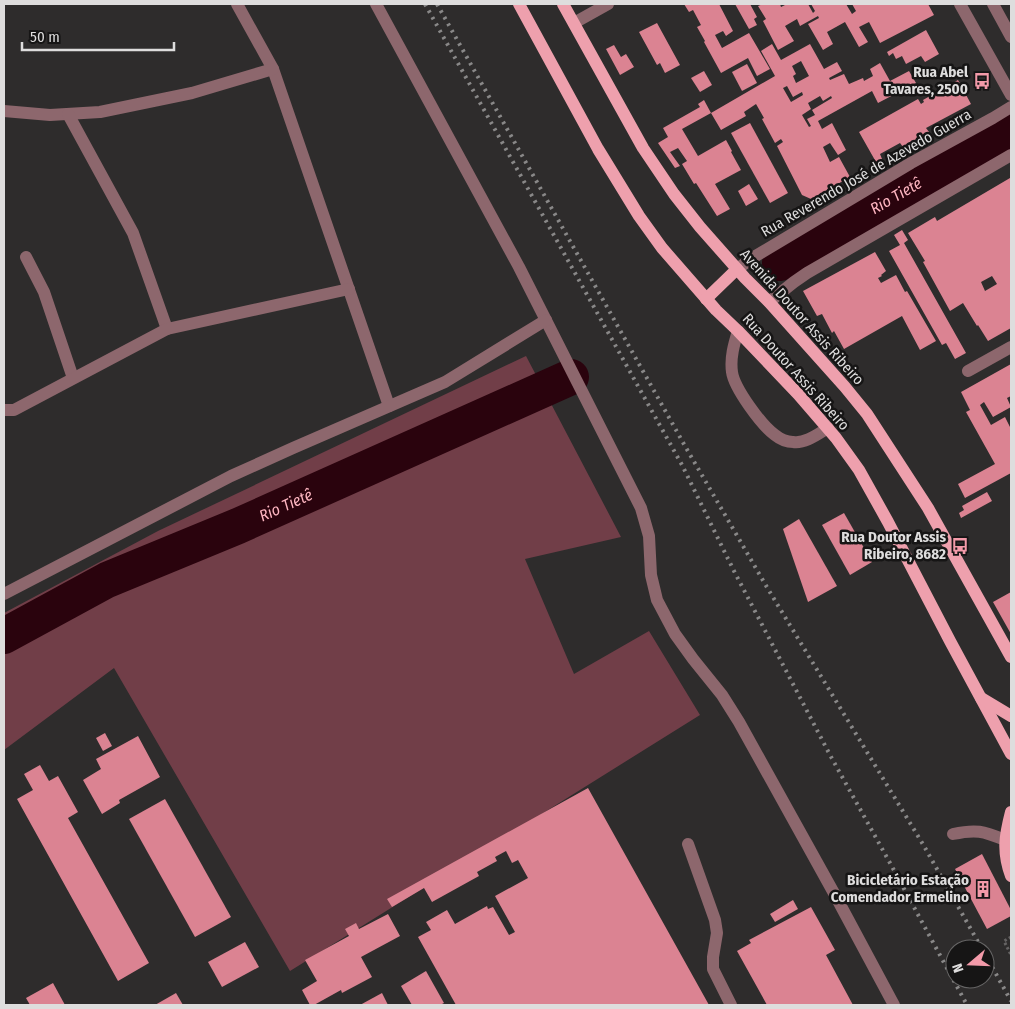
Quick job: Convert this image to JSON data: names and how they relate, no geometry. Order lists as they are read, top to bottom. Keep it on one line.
{"streets":{"main road":["Avenida Doutor Assis Ribeiro","Rua Doutor Assis Ribeiro"],"street":["Rua Reverendo José de Azevedo Guerra"]},"crossings":[["Rua Reverendo José de Azevedo Guerra","Avenida Doutor Assis Ribeiro"]],"water":["Rio Tietê"],"places":{"bus stop":["Rua Abel Tavares, 2500","Rua Doutor Assis Ribeiro, 8682"],"building":["Bicicletário Estação Comendador Ermelino"]},"scale_bar":"50 m","north":"left"}
